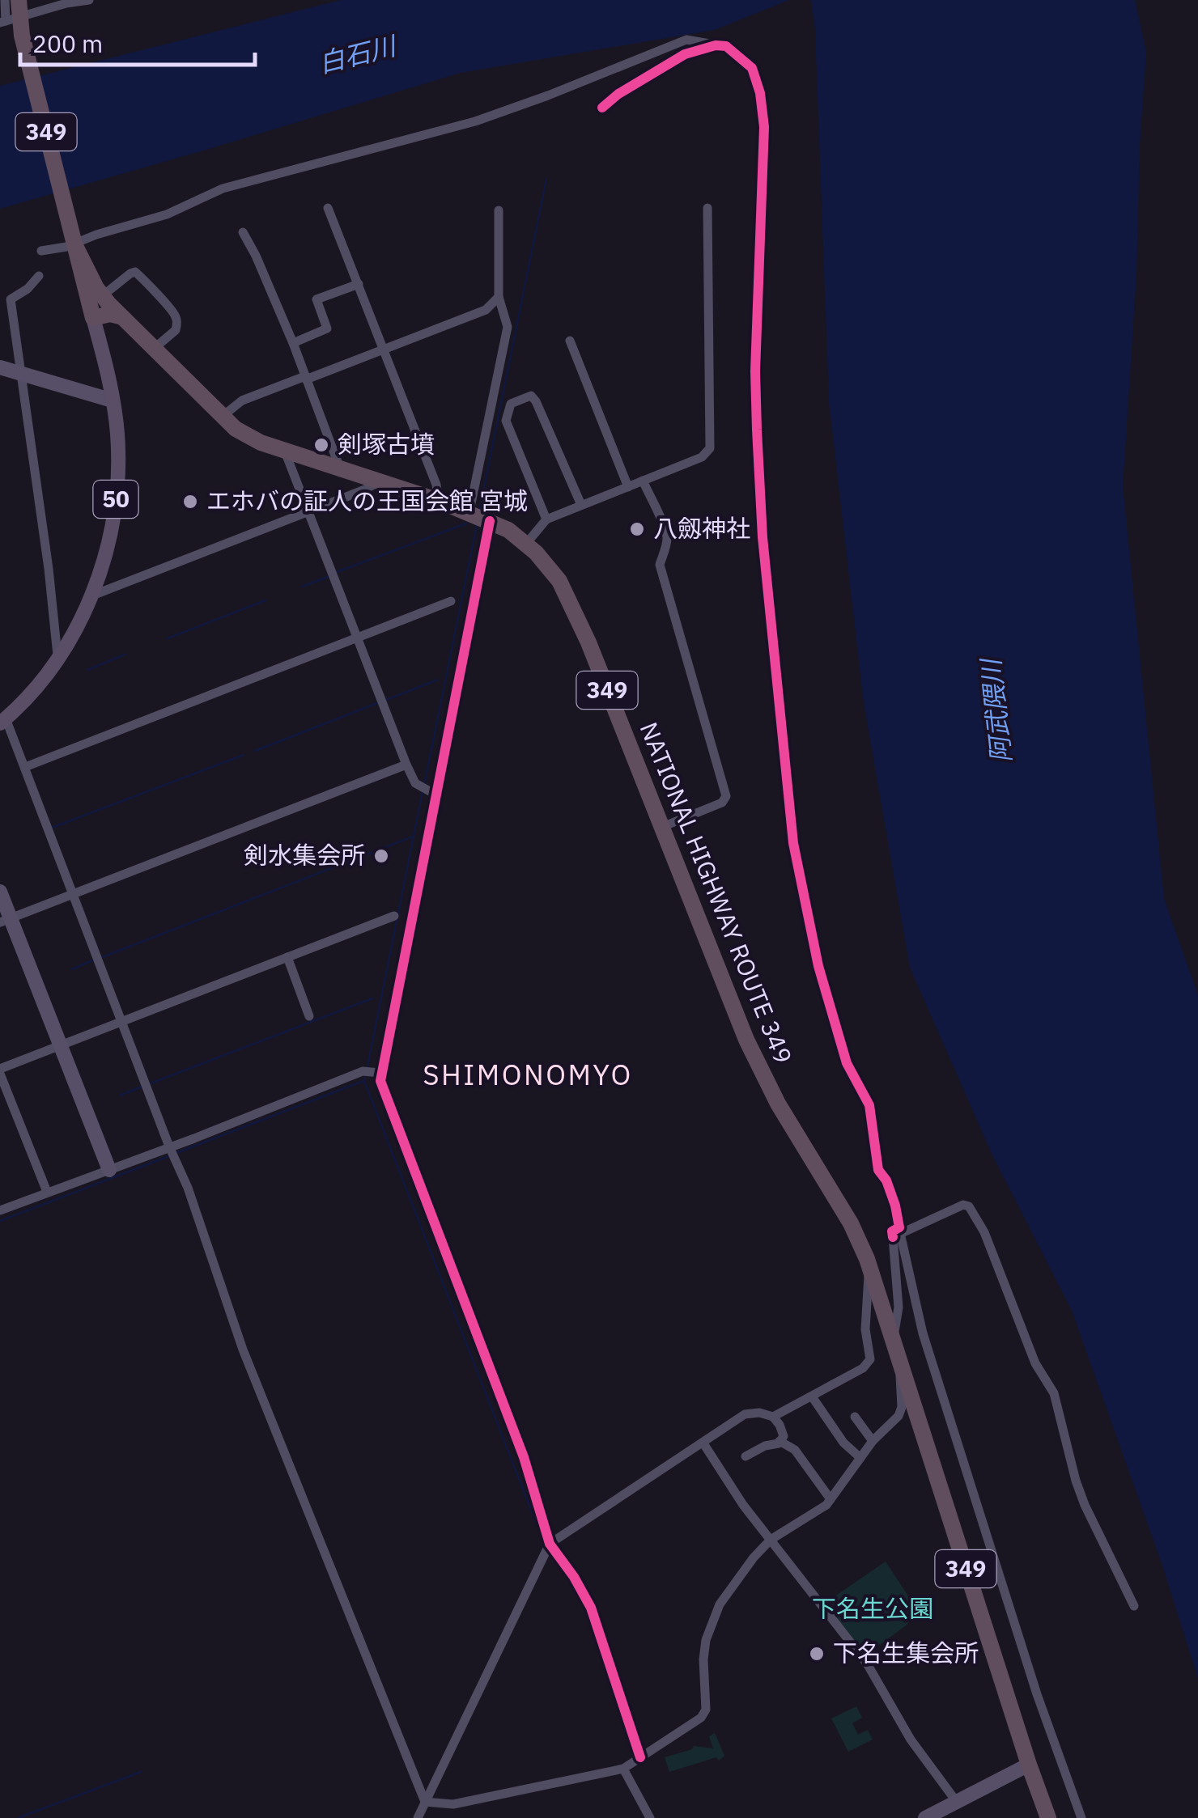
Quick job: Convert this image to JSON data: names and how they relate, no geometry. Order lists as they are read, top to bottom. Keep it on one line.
{"streets":{"highway":["349","NATIONAL HIGHWAY ROUTE 349"],"main road":["50"]},"crossings":[["349","50"],["349","NATIONAL HIGHWAY ROUTE 349"]],"districts":["SHIMONOMYO"],"water":["白石川","阿武隈川"],"parks":["下名生公園"],"places":["剣塚古墳","エホバの証人の王国会館 宮城","八劔神社","剣水集会所","下名生集会所"],"scale_bar":"200 m"}
